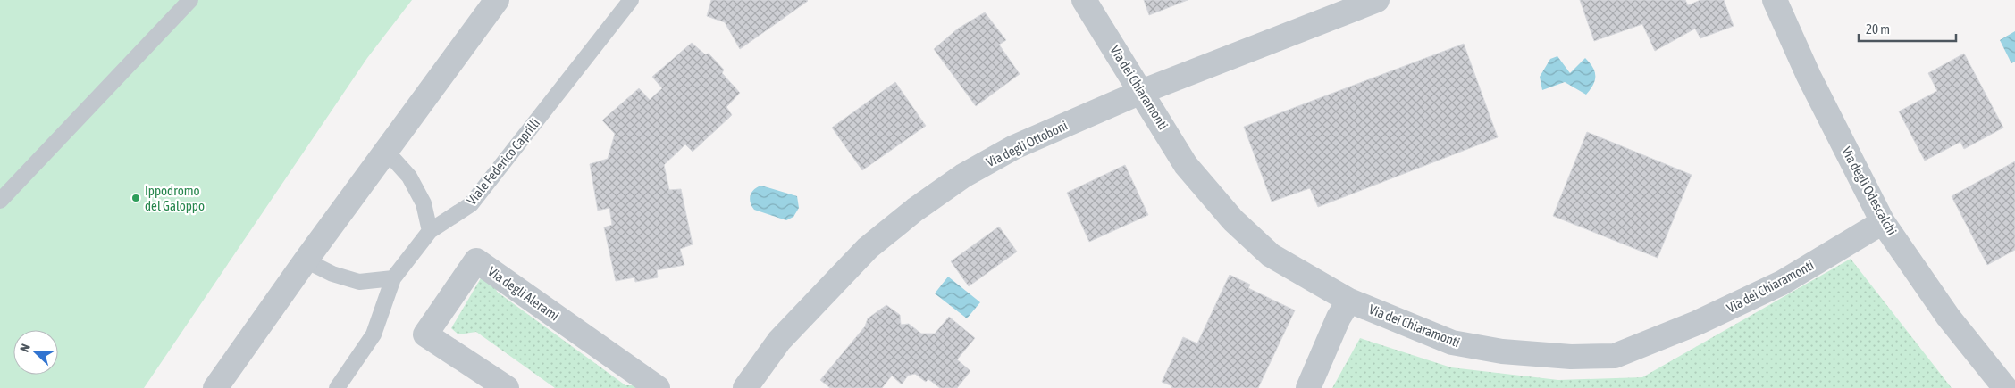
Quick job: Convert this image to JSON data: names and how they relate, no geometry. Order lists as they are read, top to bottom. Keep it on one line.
{"streets":{"street":["Via dei Chiaramonti","Via degli Ottoboni","Via degli Odescalchi","Via degli Alerami"],"lane":["Viale Federico Caprilli"]},"crossings":[["Via dei Chiaramonti","Via degli Ottoboni"],["Via dei Chiaramonti","Via degli Odescalchi"]],"places":["Ippodromo del Galoppo"],"scale_bar":"20 m","north":"left"}
